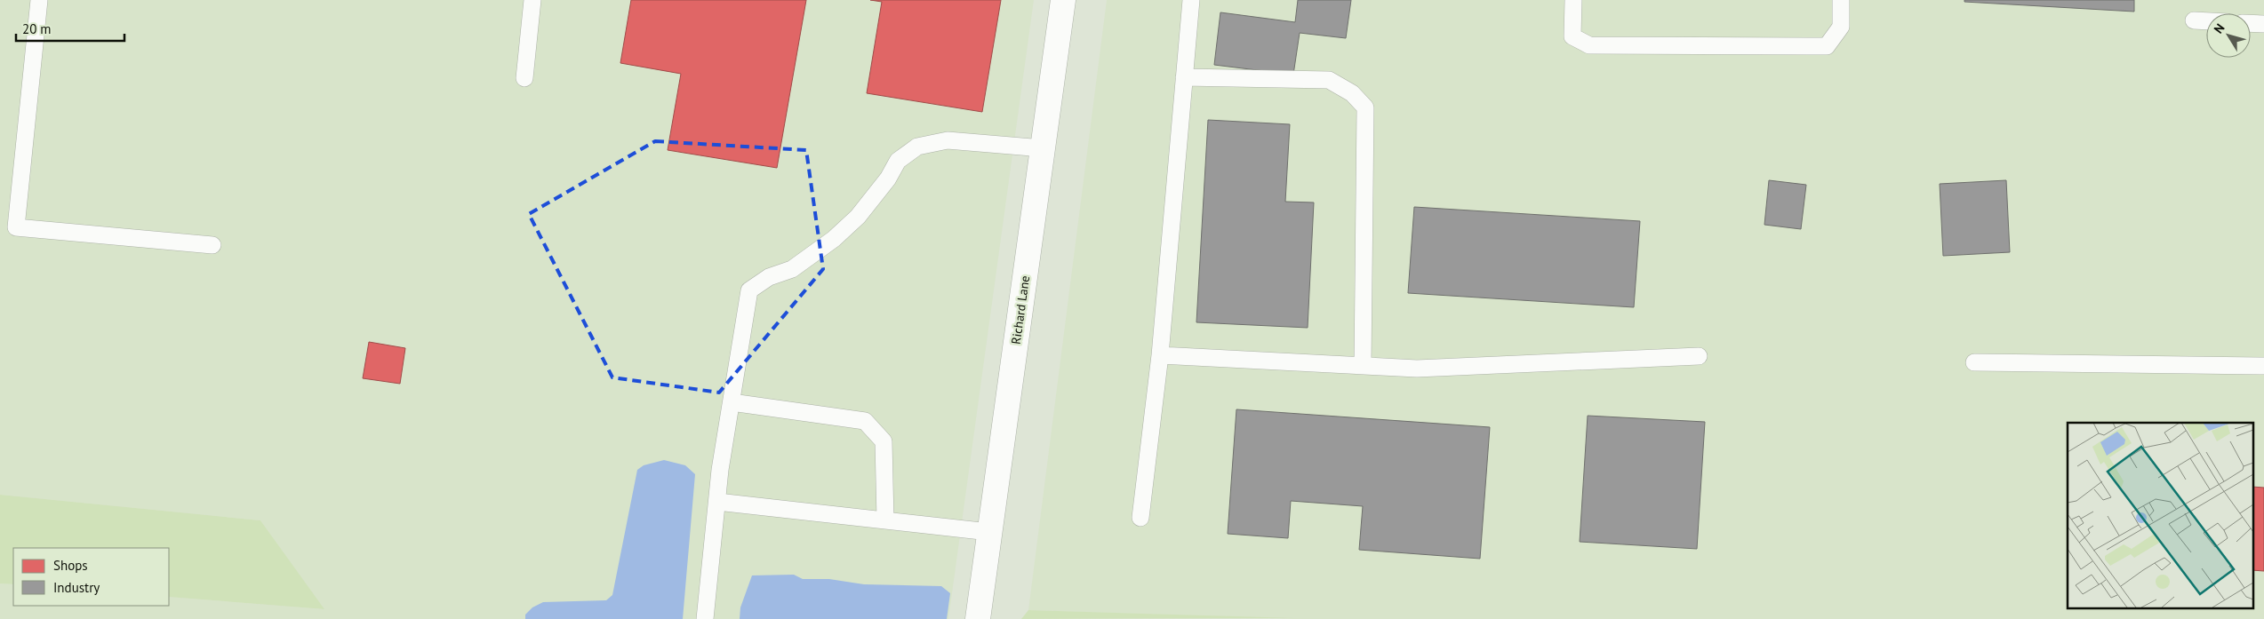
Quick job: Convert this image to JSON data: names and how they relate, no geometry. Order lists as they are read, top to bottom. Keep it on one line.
{"streets":{"street":["Richard Lane"]},"legend":["Shops","Industry"],"scale_bar":"20 m","north":"top left"}
